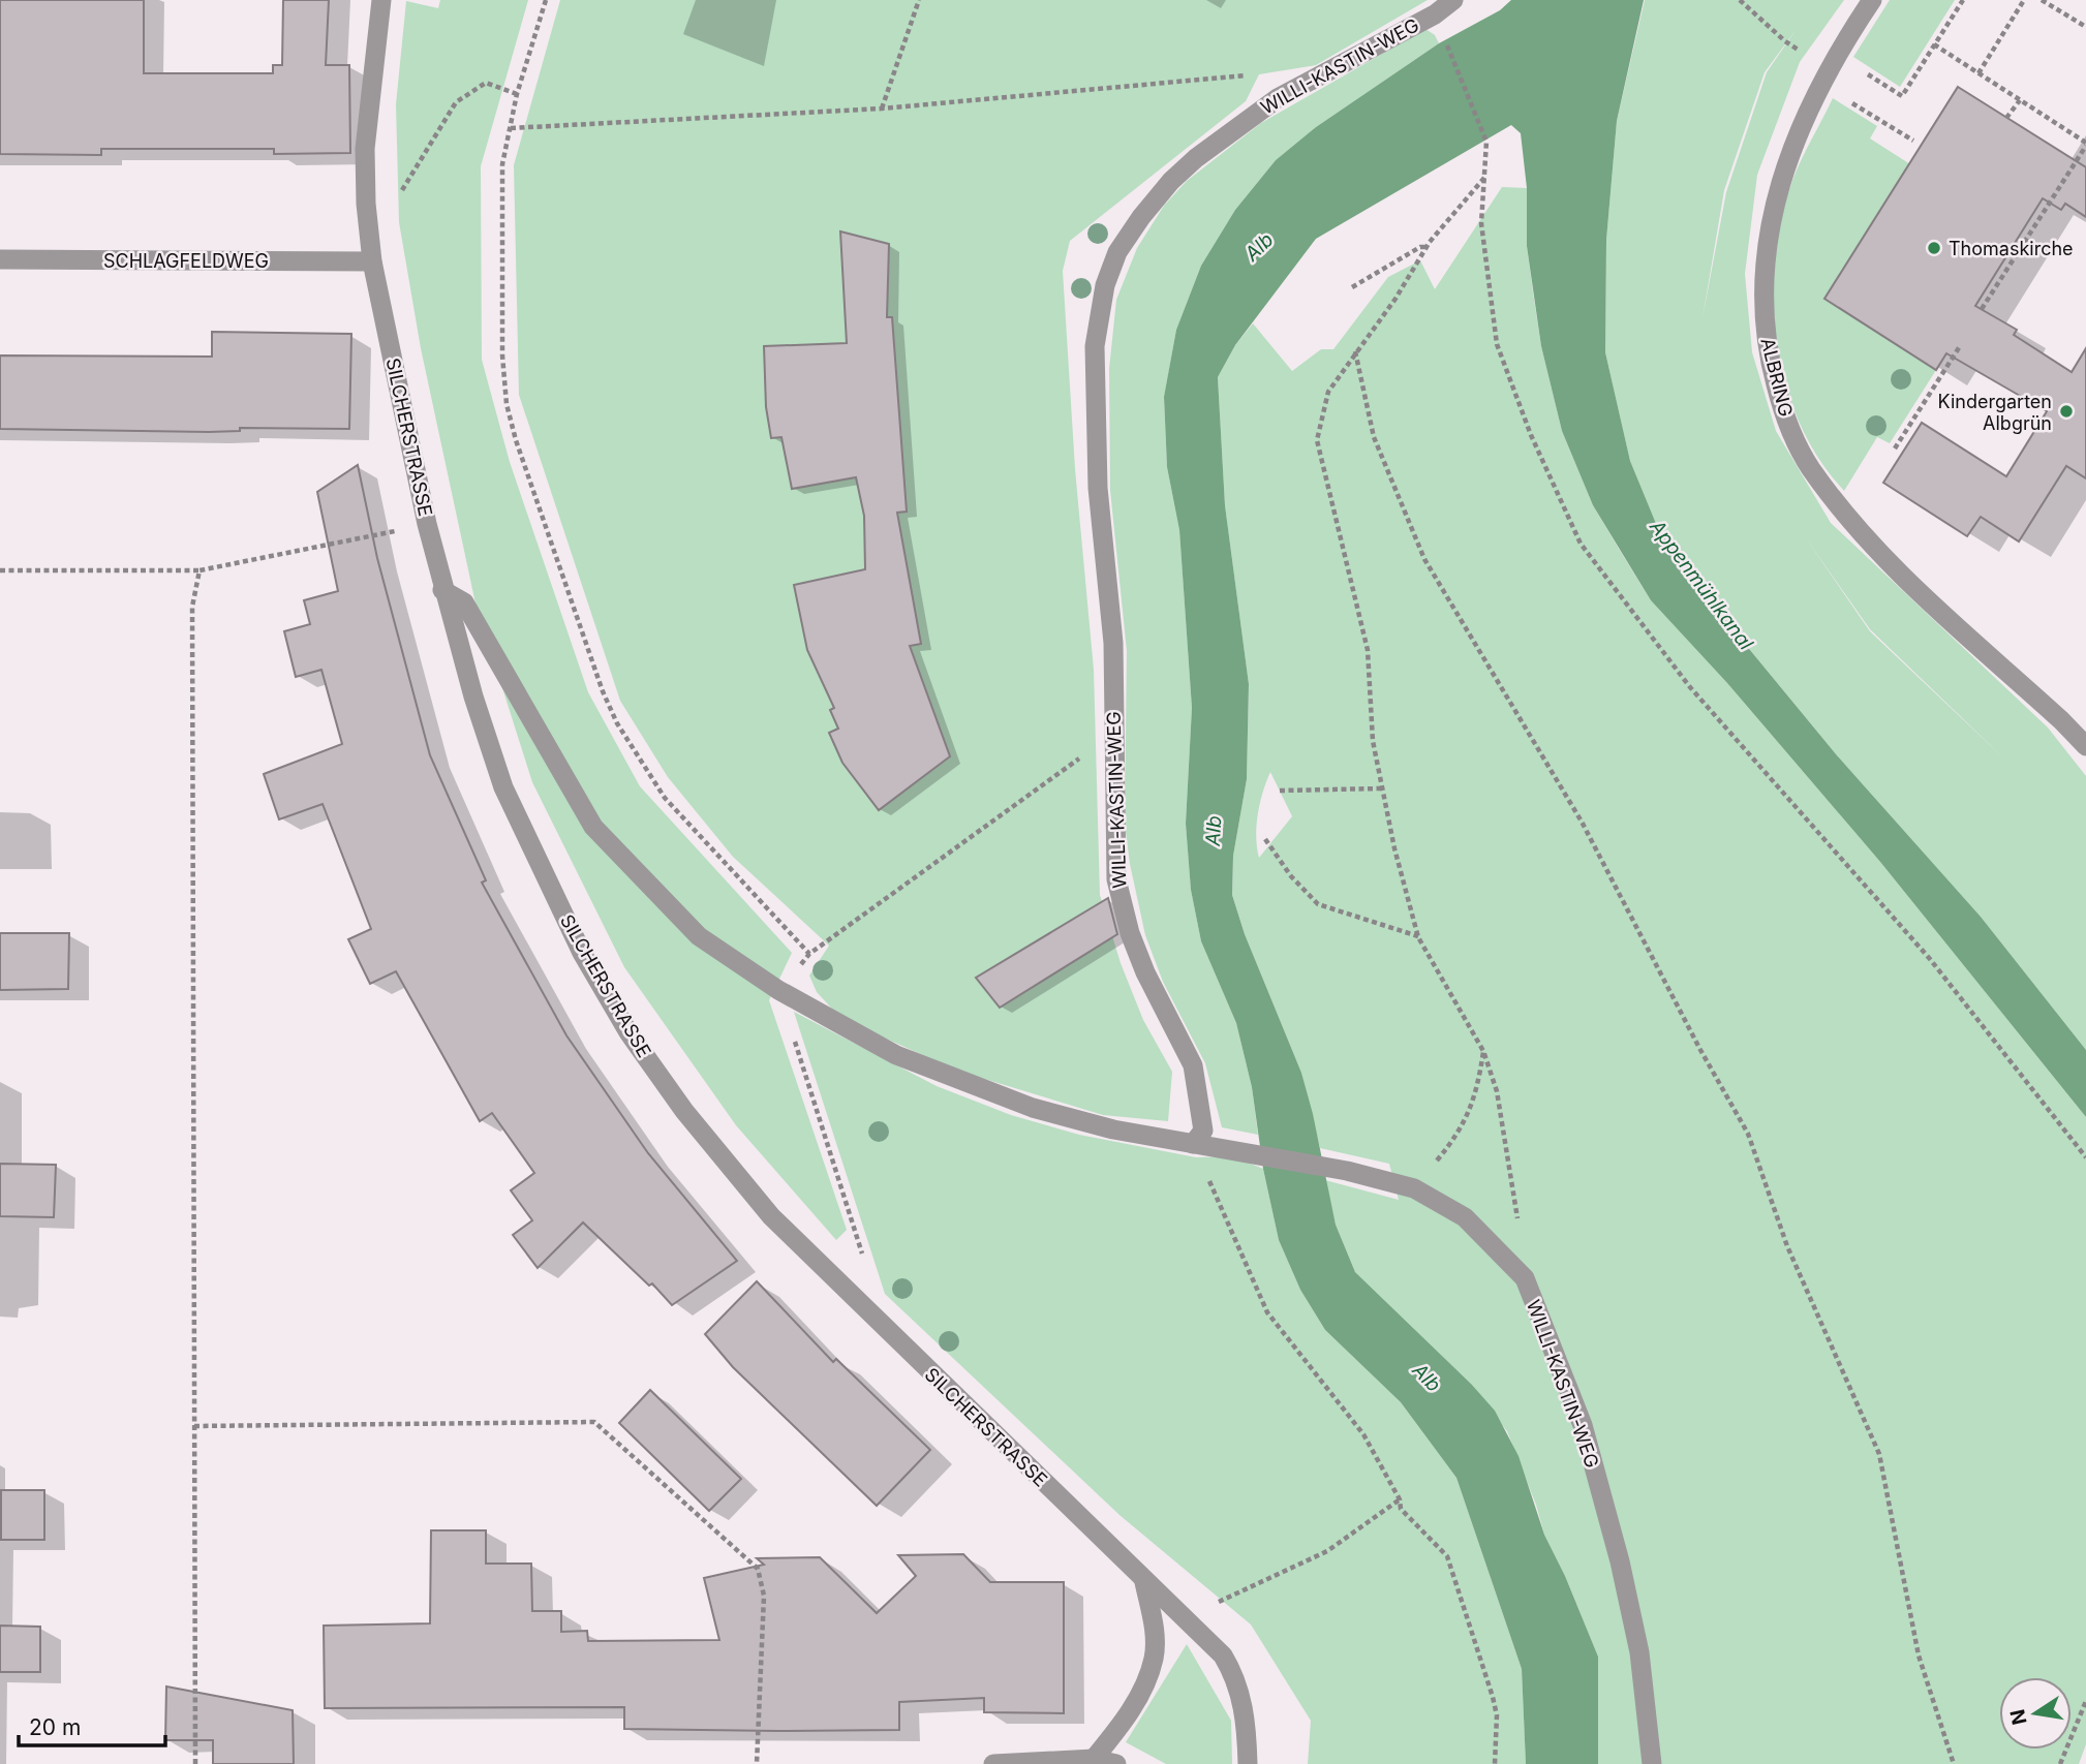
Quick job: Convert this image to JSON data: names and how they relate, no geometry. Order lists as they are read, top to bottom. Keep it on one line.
{"streets":{"street":["WILLI-KASTIN-WEG","SCHLAGFELDWEG","ALBRING","SILCHERSTRASSE"]},"crossings":[["SCHLAGFELDWEG","SILCHERSTRASSE"]],"water":["Alb","Appenmühlkanal"],"places":["Thomaskirche","Kindergarten Albgrün"],"scale_bar":"20 m","north":"left"}
